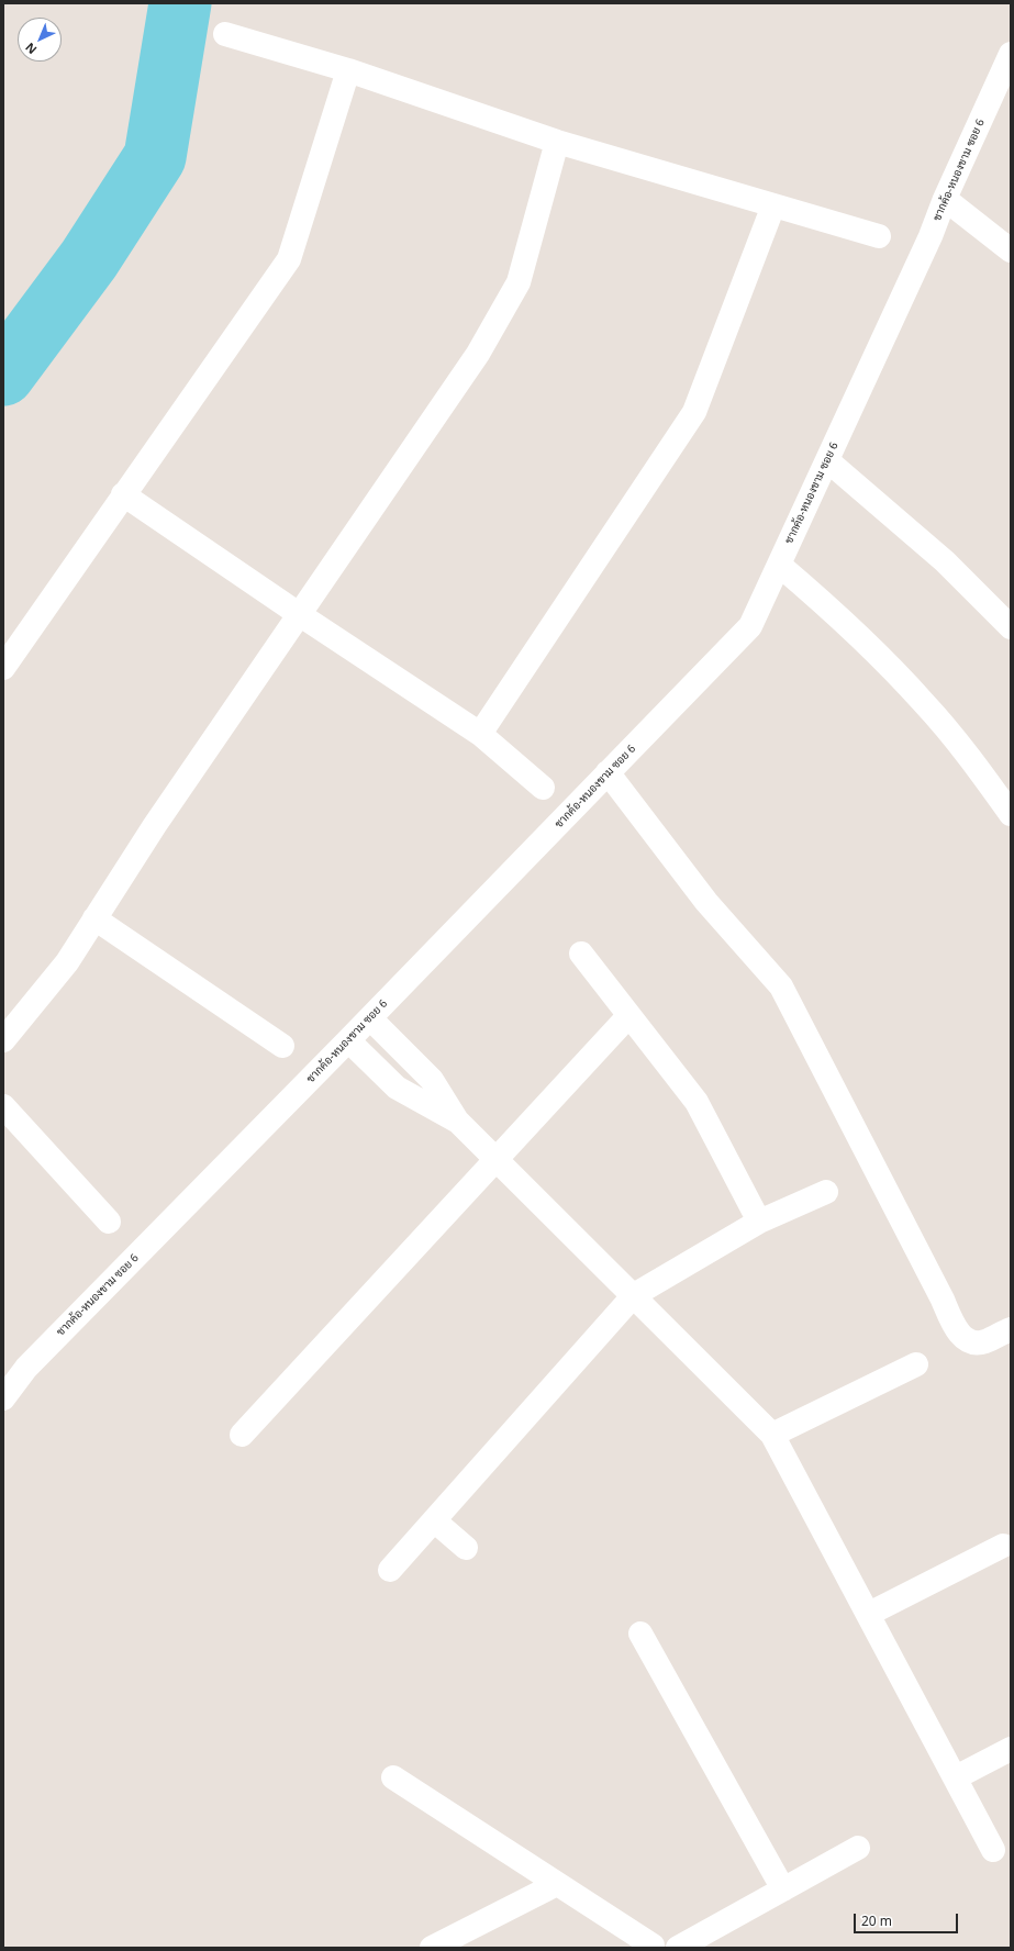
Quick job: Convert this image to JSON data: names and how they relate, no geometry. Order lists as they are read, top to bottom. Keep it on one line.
{"streets":{"street":["ชากค้อ-หนองขาม ซอย 6"]},"scale_bar":"20 m","north":"bottom left"}
